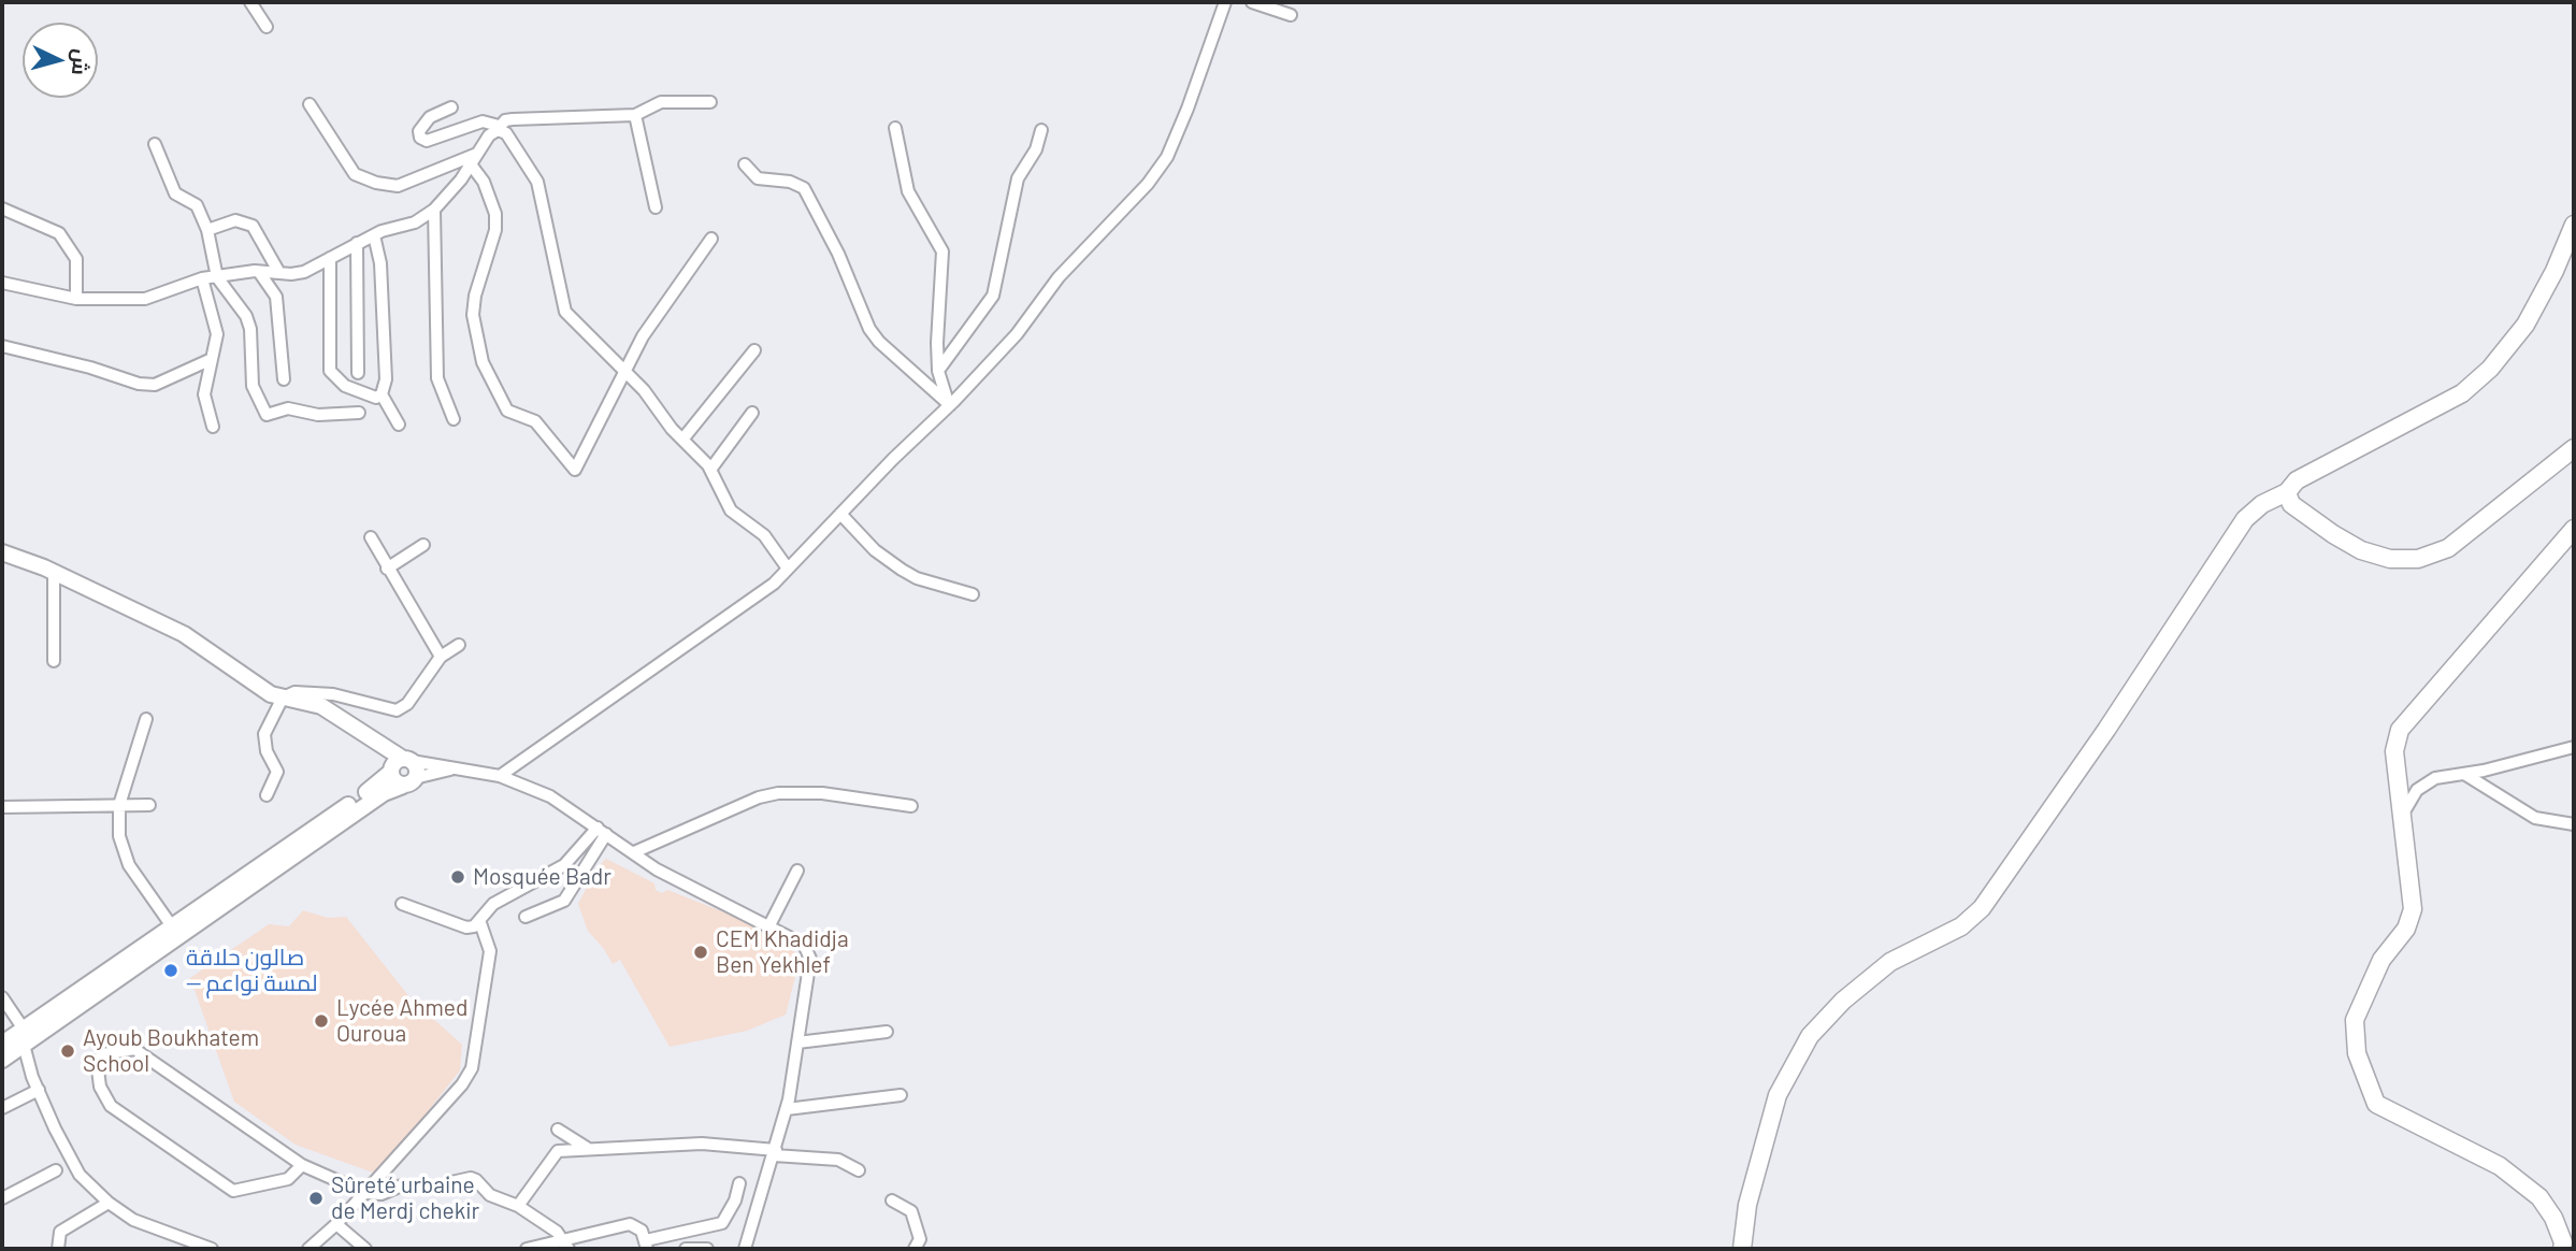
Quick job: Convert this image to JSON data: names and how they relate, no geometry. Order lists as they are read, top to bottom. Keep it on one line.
{"places":["Mosquée Badr","CEM Khadidja Ben Yekhlef","صالون حلاقة — لمسة نواعم","Lycée Ahmed Ouroua","Ayoub Boukhatem School","Sûreté urbaine de Merdj chekir"],"north":"right"}
